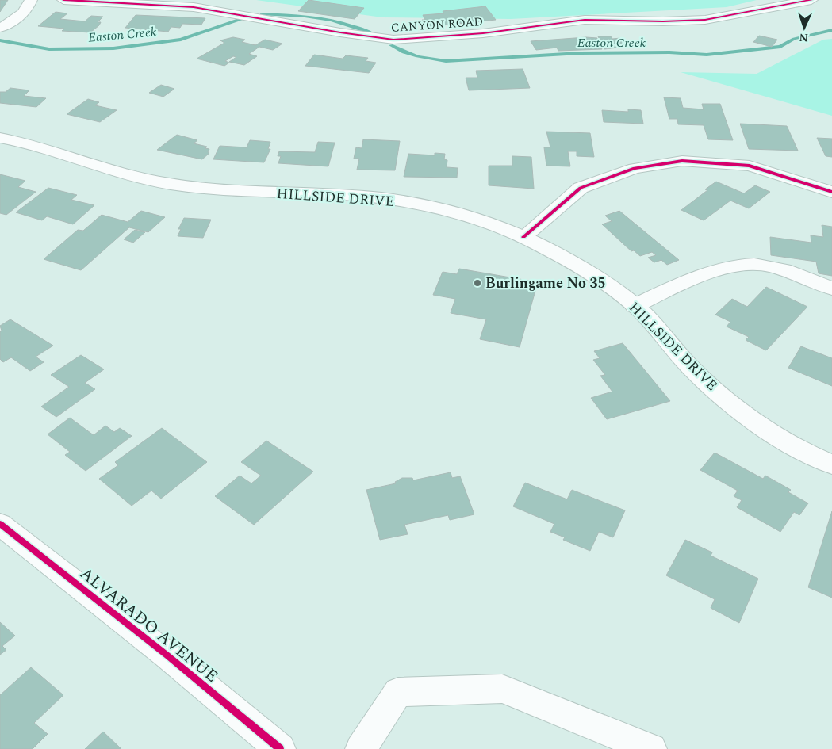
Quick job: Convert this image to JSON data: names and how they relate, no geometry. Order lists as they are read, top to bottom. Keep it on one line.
{"streets":{"street":["CANYON ROAD","HILLSIDE DRIVE","ALVARADO AVENUE"]},"water":["Easton Creek"],"places":["Burlingame No 35"],"north":"bottom"}
